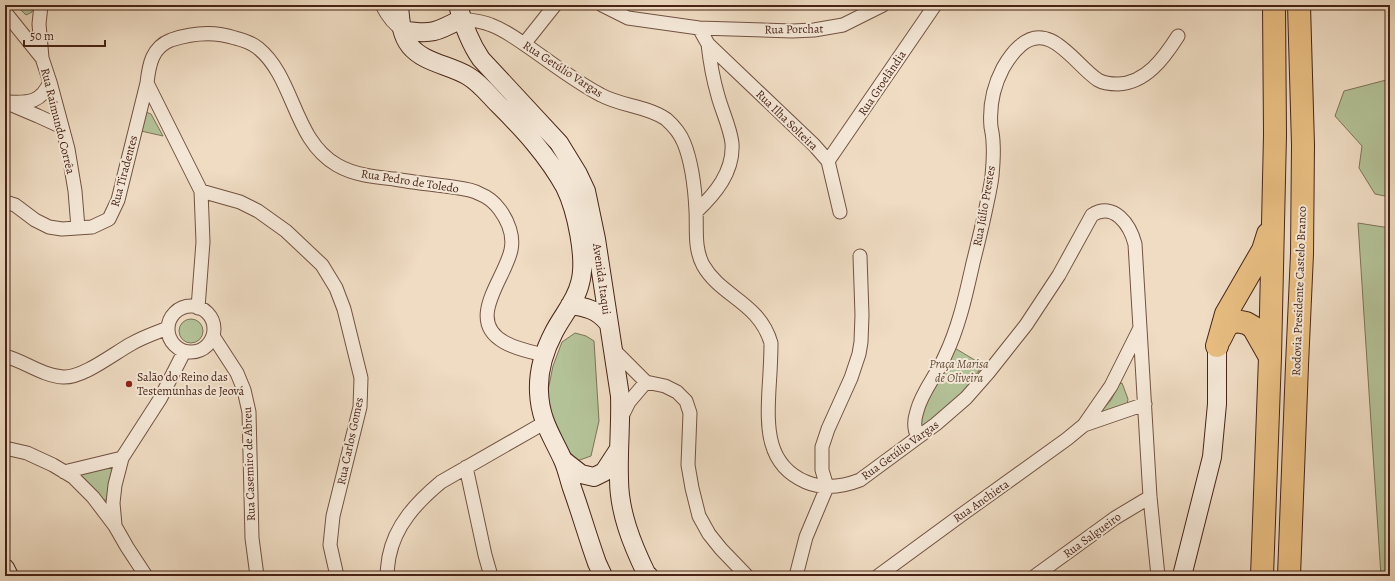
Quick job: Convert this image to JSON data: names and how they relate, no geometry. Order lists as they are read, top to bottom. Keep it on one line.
{"streets":{"highway":["Rodovia Presidente Castelo Branco"],"main road":["Avenida Itaqui"],"street":["Rua Porchat","Rua Getúlio Vargas","Rua Groelândia","Rua Ilha Solteira","Rua Raimundo Corrêa","Rua Tiradentes","Rua Pedro de Toledo","Rua Júlio Prestes","Rua Carlos Gomes","Rua Casemiro de Abreu","Rua Anchieta","Rua Salgueiro"]},"crossings":[["Rua Getúlio Vargas","Rua Júlio Prestes"],["Rua Getúlio Vargas","Avenida Itaqui"],["Rua Getúlio Vargas","Rua Anchieta"],["Rua Getúlio Vargas","Rua Salgueiro"],["Rua Groelândia","Rua Ilha Solteira"],["Rua Raimundo Corrêa","Rua Tiradentes"],["Rua Tiradentes","Rua Pedro de Toledo"],["Rua Pedro de Toledo","Avenida Itaqui"]],"parks":["Praça Marisa de Oliveira"],"places":["Salão do Reino das Testemunhas de Jeová"],"scale_bar":"50 m"}
